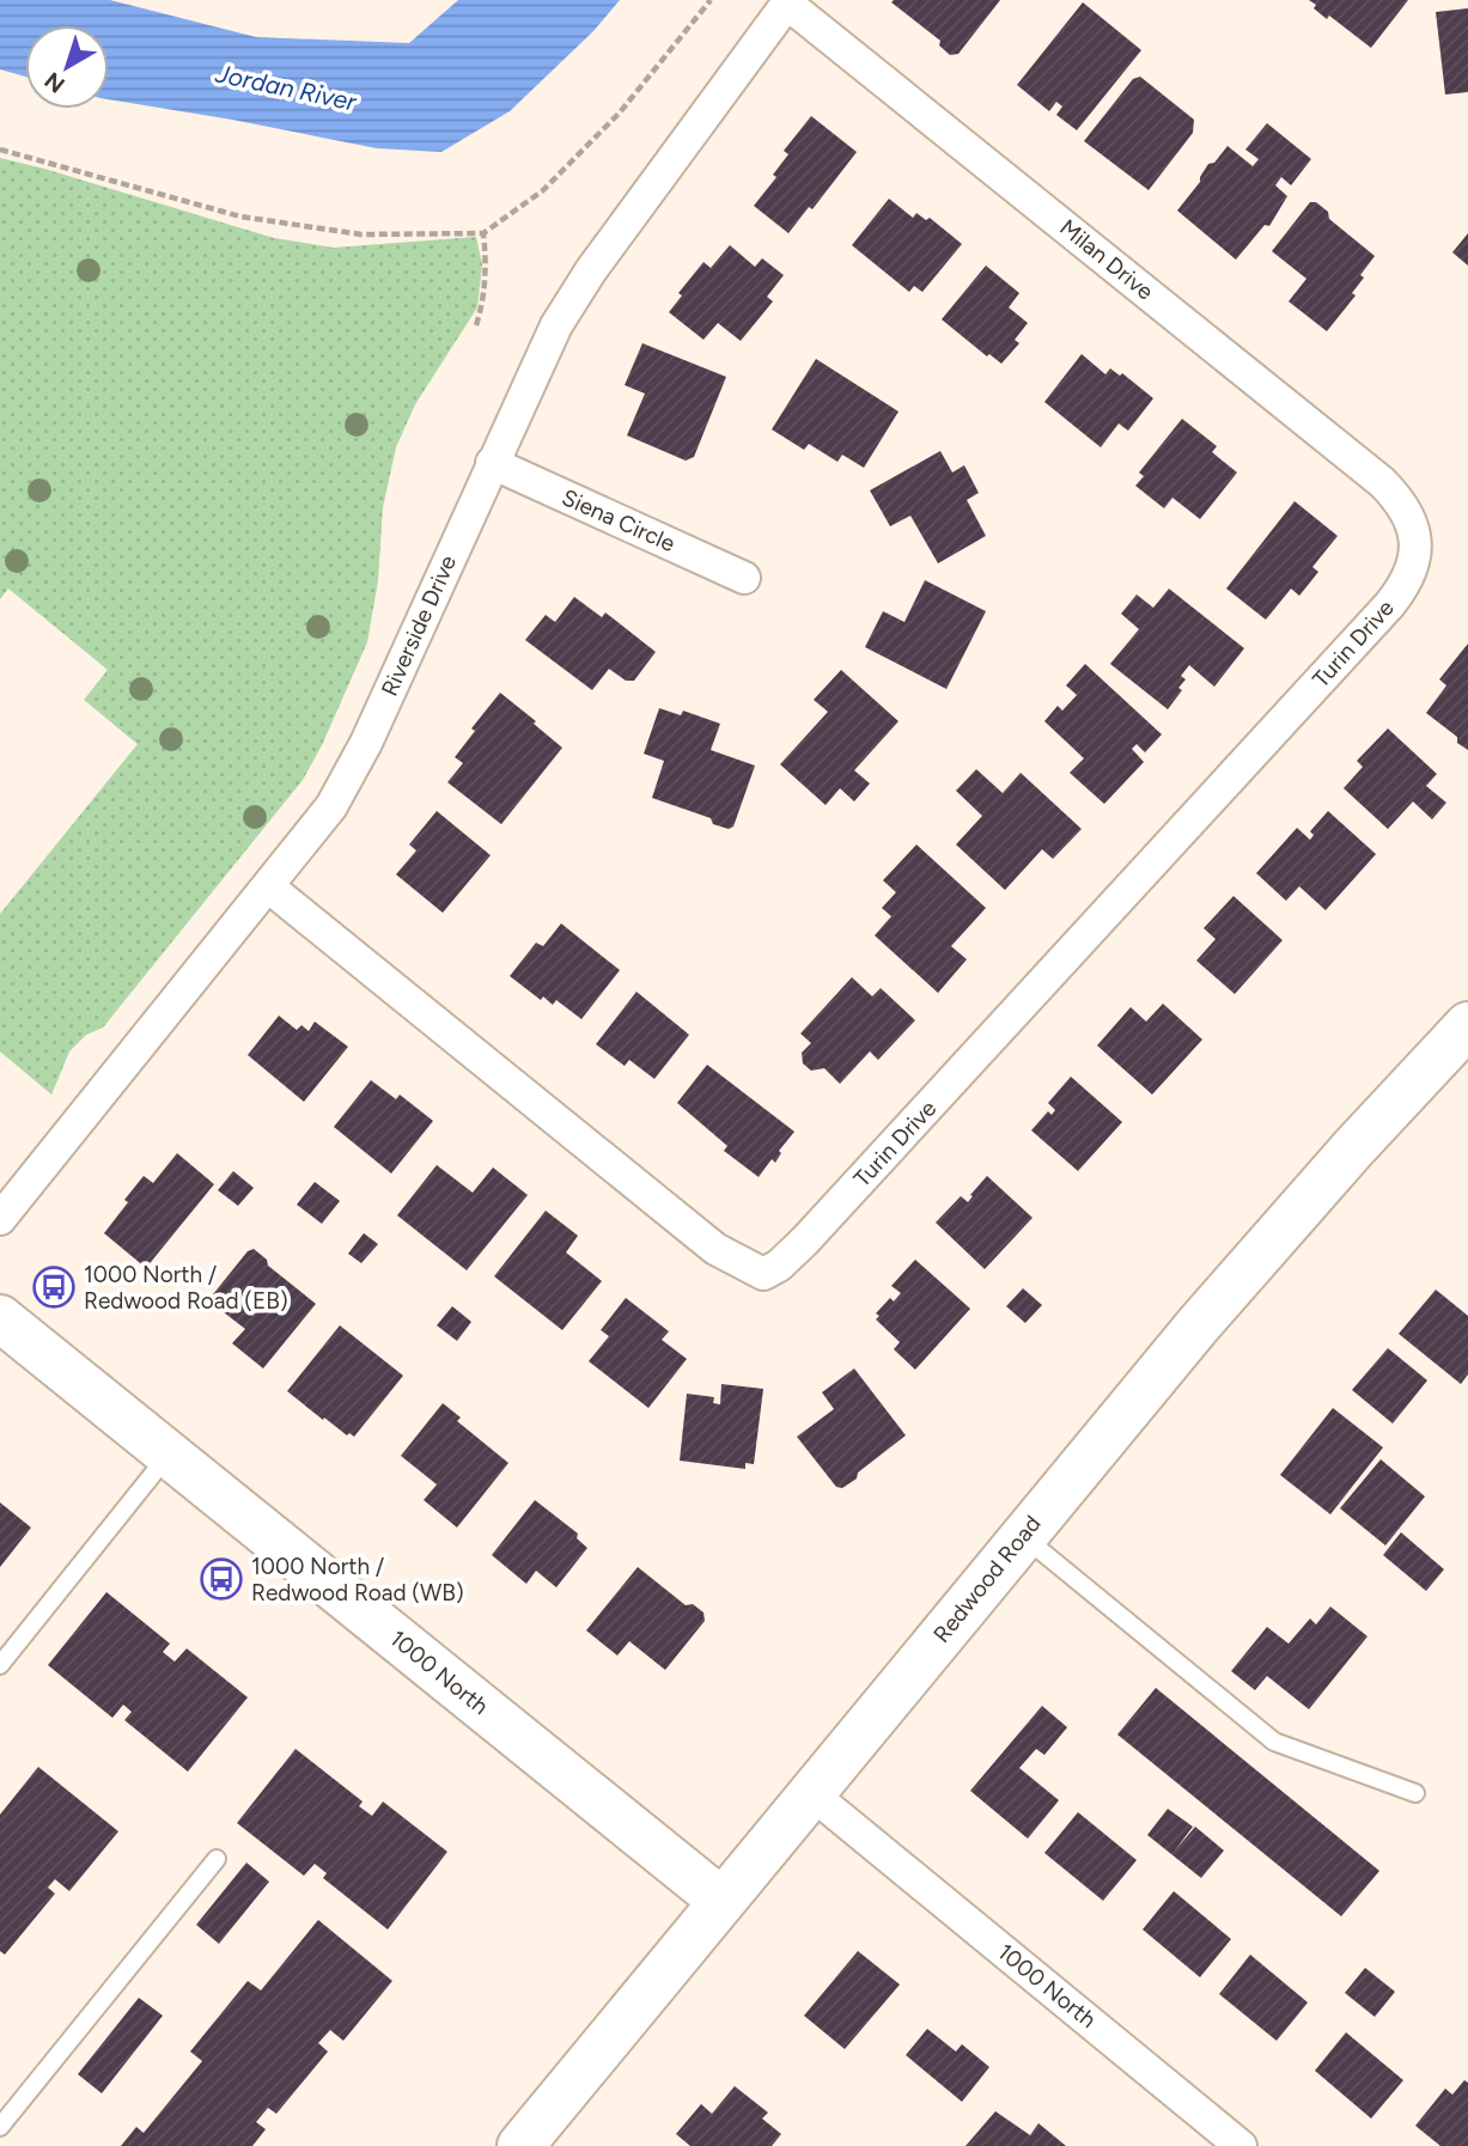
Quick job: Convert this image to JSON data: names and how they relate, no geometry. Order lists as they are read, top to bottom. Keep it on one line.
{"streets":{"main road":["Redwood Road","1000 North"],"street":["Milan Drive","Siena Circle","Riverside Drive","Turin Drive"]},"crossings":[["Milan Drive","Riverside Drive"],["Milan Drive","Turin Drive"],["Siena Circle","Riverside Drive"],["Riverside Drive","Turin Drive"],["Redwood Road","1000 North"]],"water":["Jordan River"],"places":{"bus stop":["1000 North / Redwood Road (EB)","1000 North / Redwood Road (WB)"]},"north":"bottom left"}
